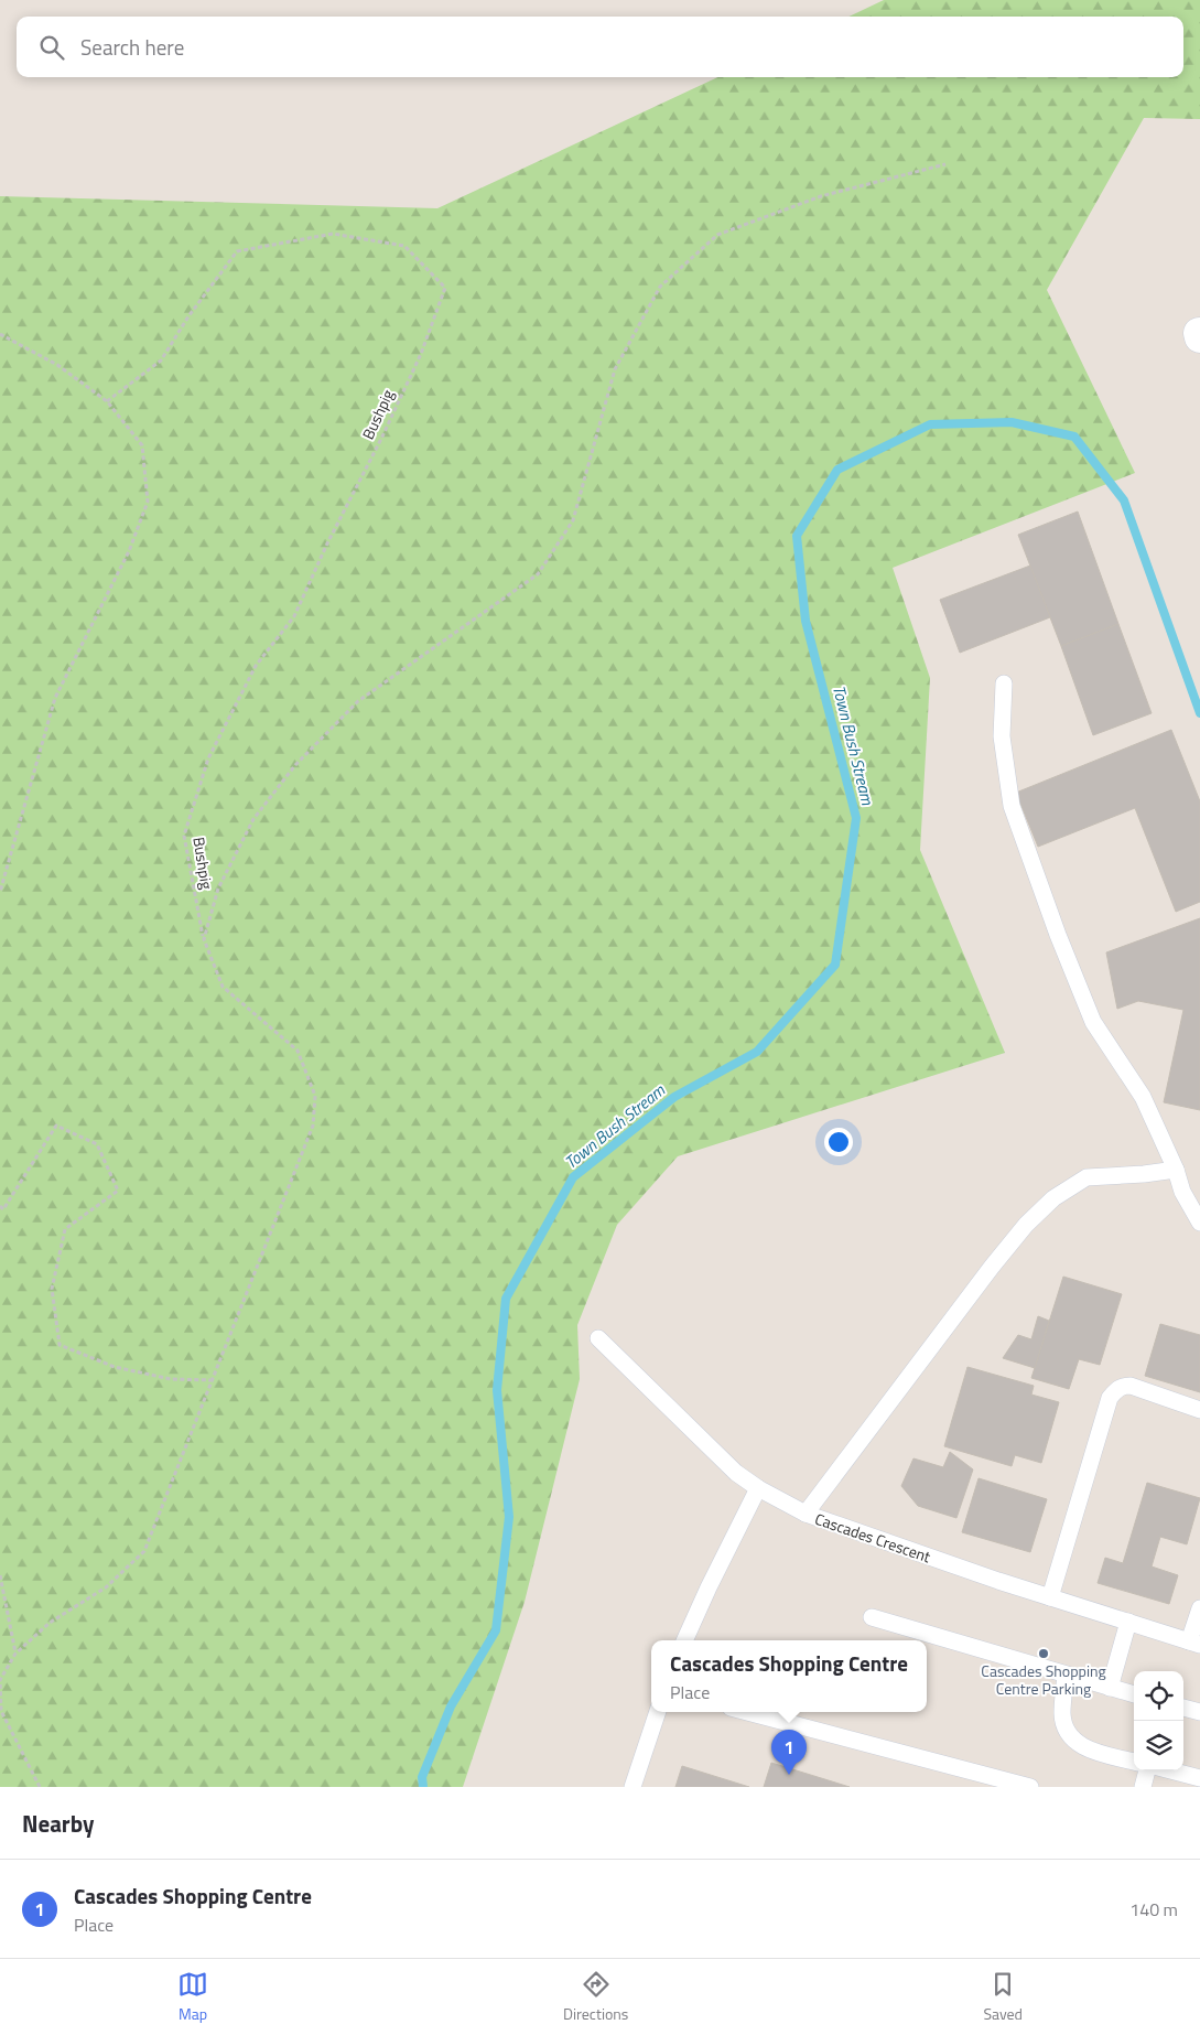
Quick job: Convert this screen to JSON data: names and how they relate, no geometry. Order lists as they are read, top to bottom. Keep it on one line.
{"streets":{"lane":["Cascades Crescent"],"path":["Bushpig"]},"water":["Town Bush Stream"],"places":["Cascades Shopping Centre Parking"],"page":{"search":"Search here","popup":["Cascades Shopping Centre","Place"],"pins":"1","heading":"Nearby","list":[{"mark":"1","name":"Cascades Shopping Centre","note":"Place","value":"140 m"}],"nav":["Map","Directions","Saved"]}}
